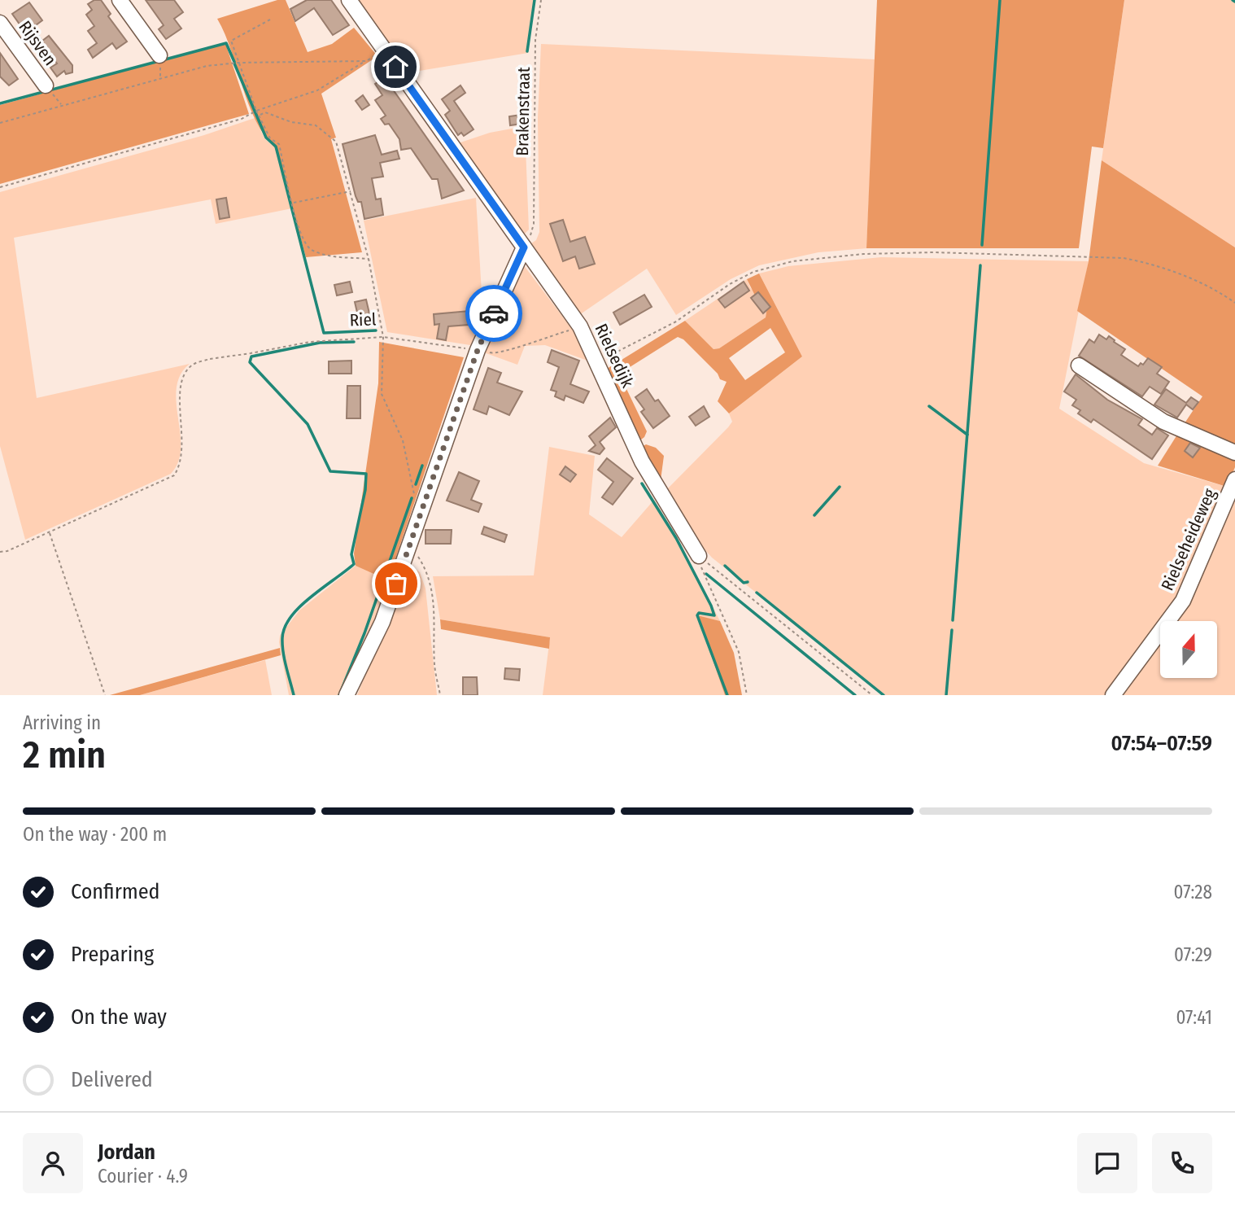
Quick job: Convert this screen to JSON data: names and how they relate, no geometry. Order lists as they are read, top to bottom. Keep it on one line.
{"streets":{"street":["Rijsven","Rielsedijk","Rielseheideweg"],"path":["Brakenstraat","Riel"]},"crossings":[["Riel","Rielsedijk"]],"north":"top","page":{"heading":["2 min","Arriving in","07:54–07:59"],"panel":["Jordan","Courier · 4.9"],"bar":"On the way · 200 m","list":[["Confirmed","07:28"],["Preparing","07:29"],["On the way","07:41"],"Delivered"]}}
